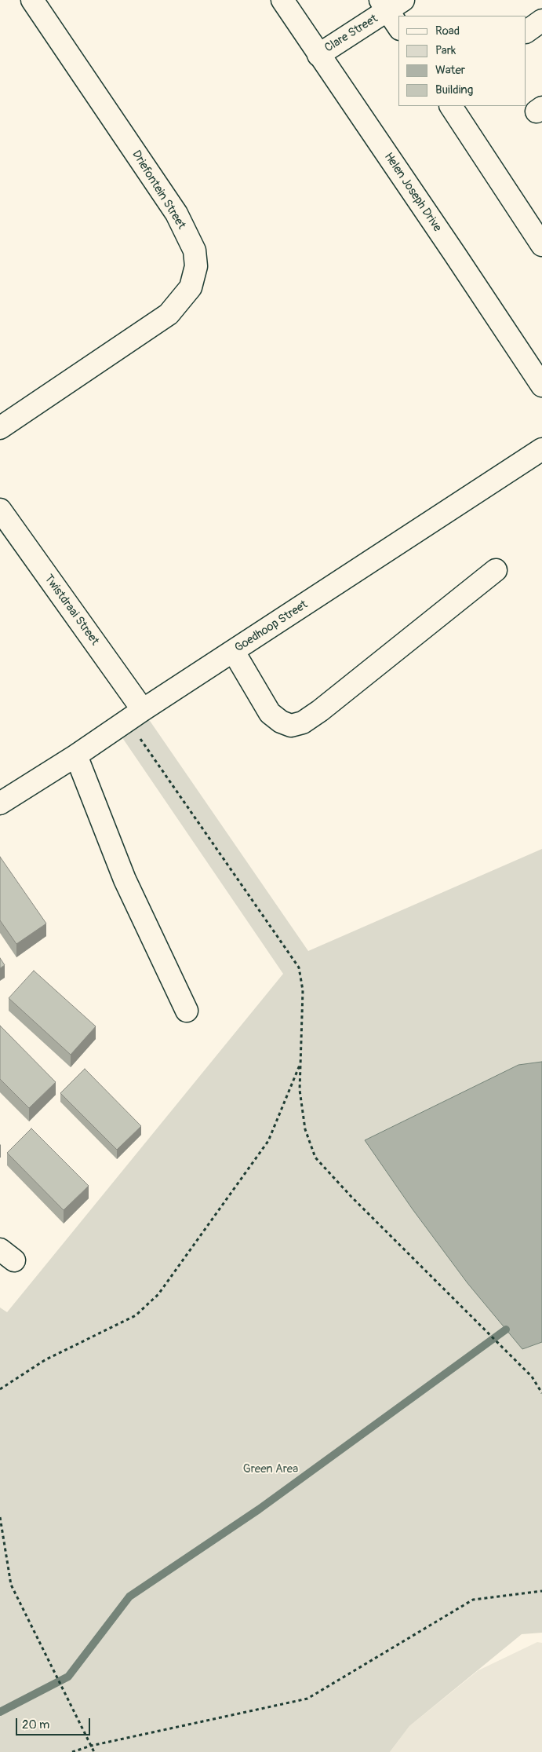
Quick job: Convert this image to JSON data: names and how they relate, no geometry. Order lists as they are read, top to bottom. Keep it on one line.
{"streets":{"street":["Clare Street","Driefontein Street","Helen Joseph Drive","Twistdraai Street","Goedhoop Street"]},"crossings":[["Clare Street","Helen Joseph Drive"],["Twistdraai Street","Goedhoop Street"]],"parks":["Green Area"],"legend":["Road","Park","Water","Building"],"scale_bar":"20 m"}
